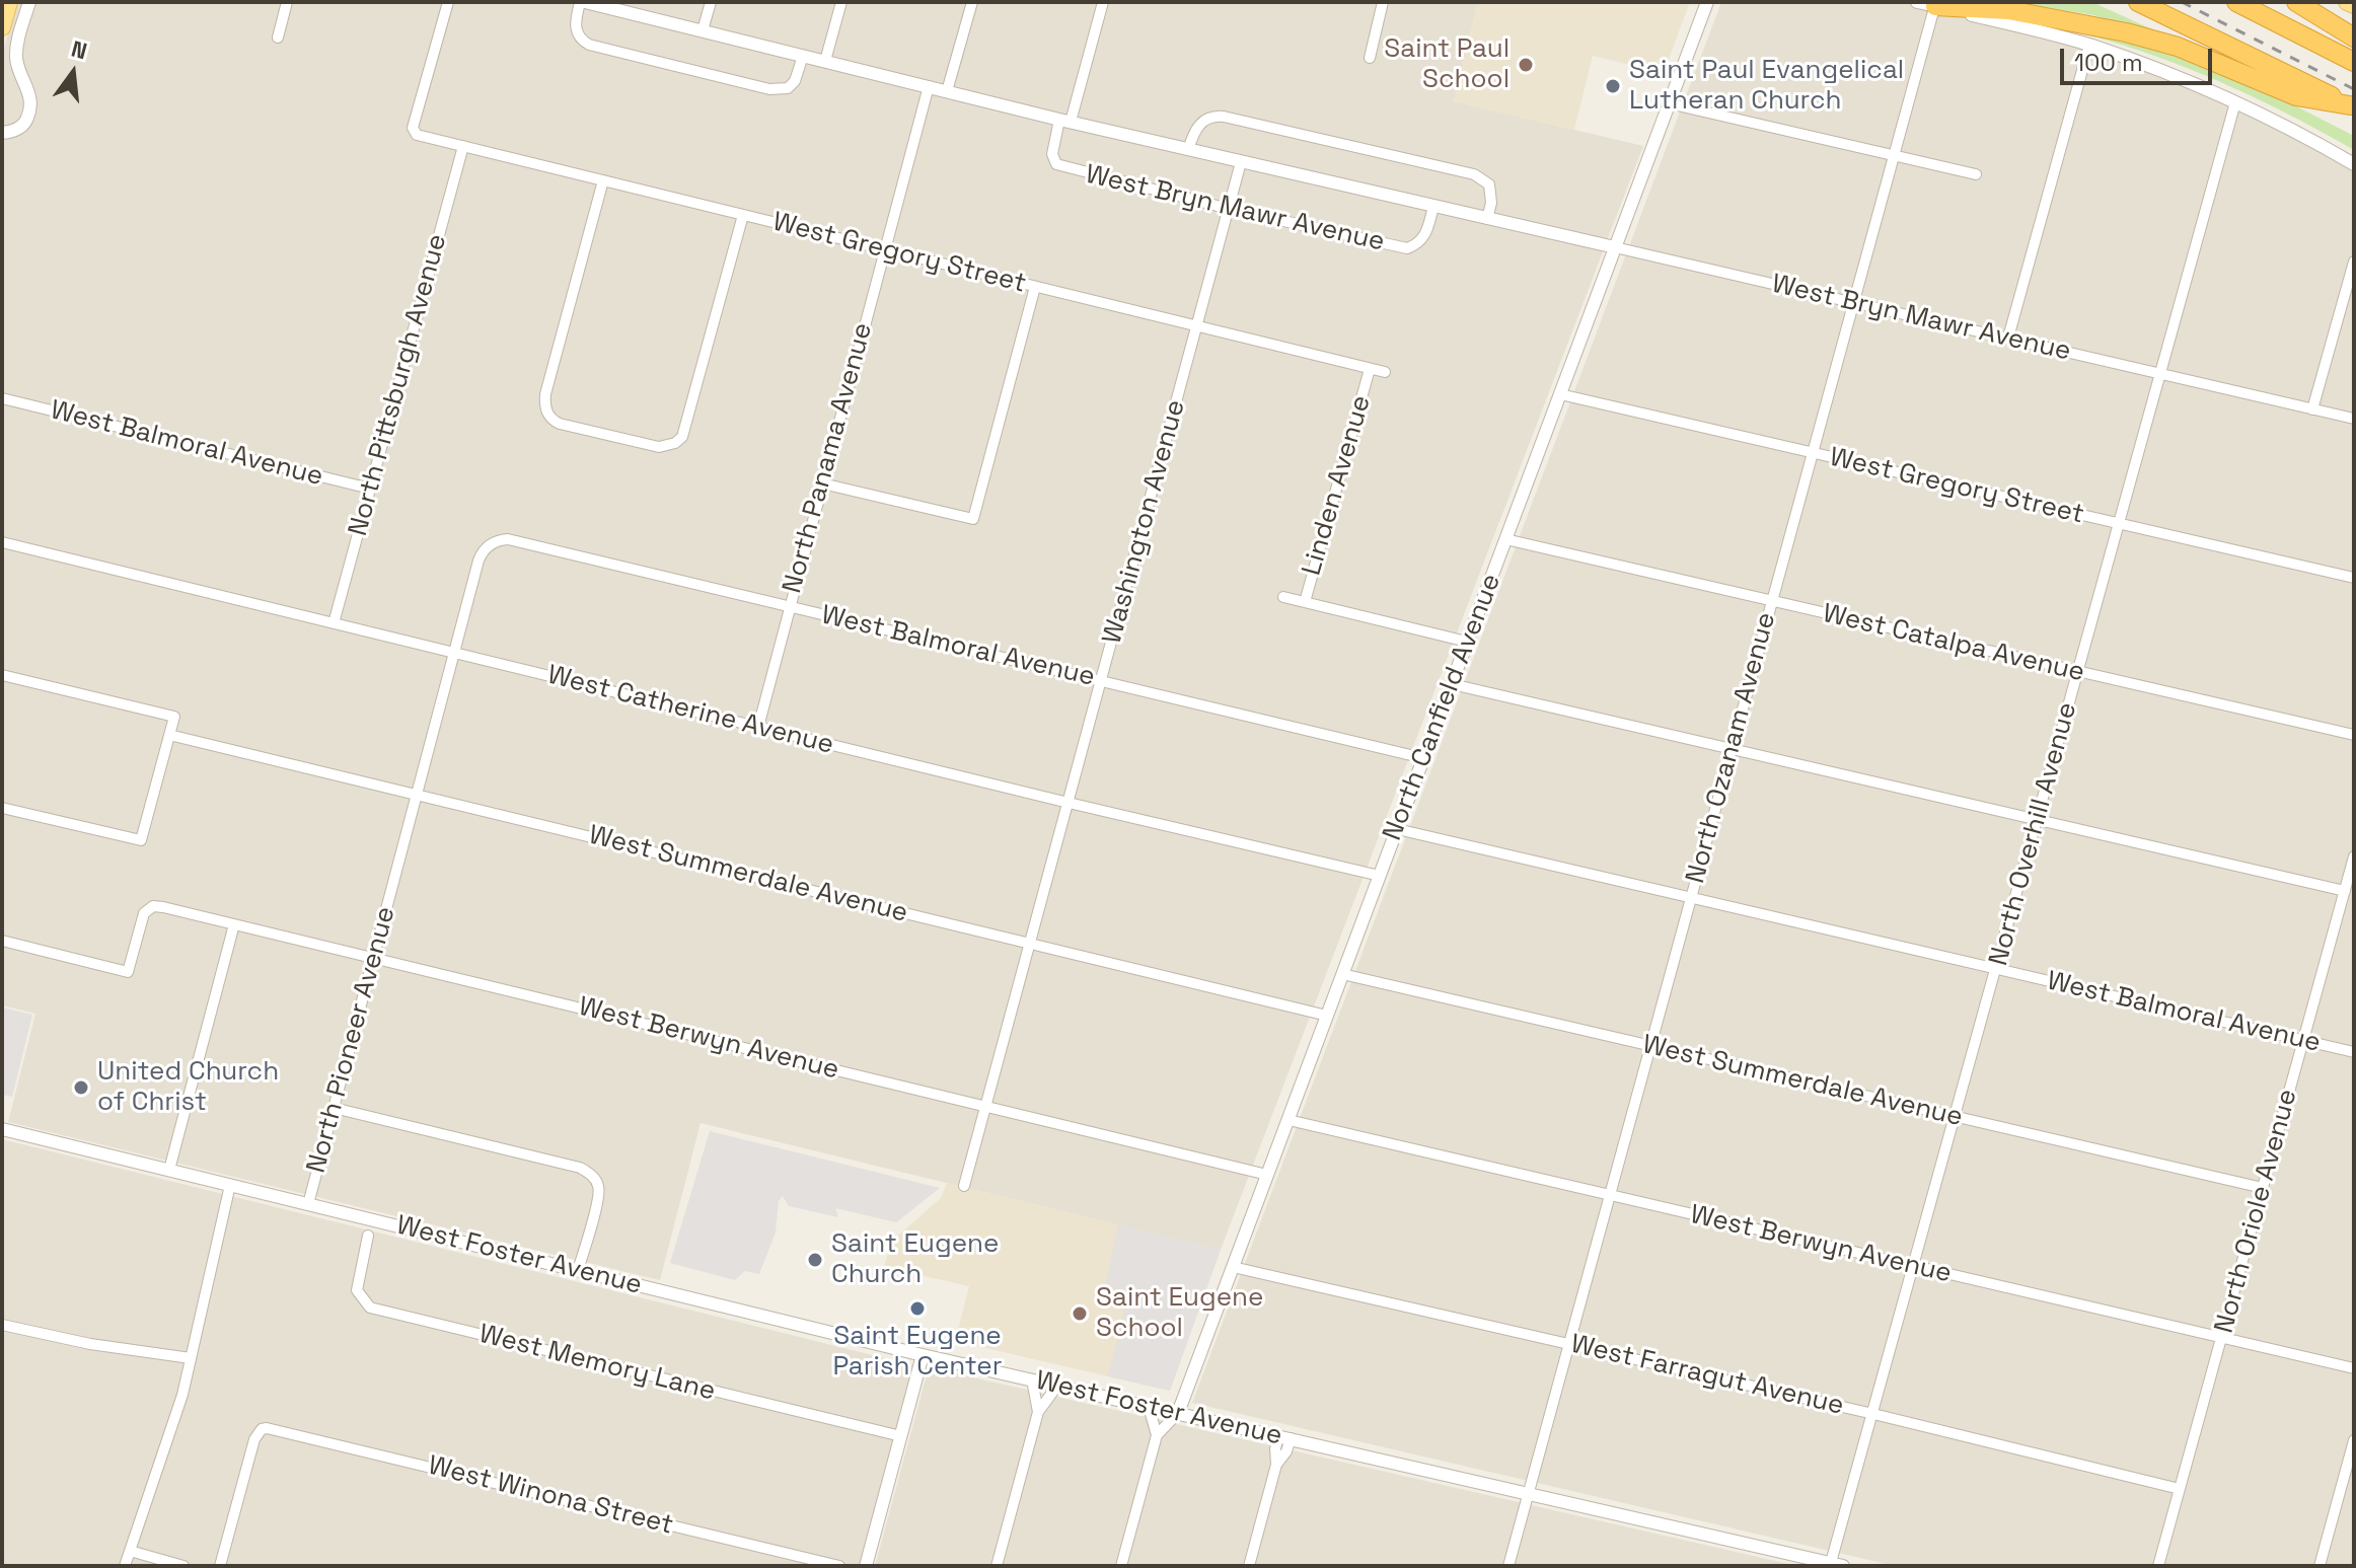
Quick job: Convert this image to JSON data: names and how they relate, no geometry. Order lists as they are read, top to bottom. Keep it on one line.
{"streets":{"street":["West Bryn Mawr Avenue","West Gregory Street","North Pittsburgh Avenue","West Balmoral Avenue","North Panama Avenue","Linden Avenue","Washington Avenue","West Catalpa Avenue","North Canfield Avenue","West Catherine Avenue","North Ozanam Avenue","North Overhill Avenue","West Summerdale Avenue","West Berwyn Avenue","North Pioneer Avenue","North Oriole Avenue","West Foster Avenue","West Memory Lane","West Farragut Avenue","West Winona Street"]},"crossings":[["West Bryn Mawr Avenue","North Panama Avenue"],["West Bryn Mawr Avenue","Washington Avenue"],["West Bryn Mawr Avenue","North Canfield Avenue"],["West Bryn Mawr Avenue","North Ozanam Avenue"],["West Bryn Mawr Avenue","North Overhill Avenue"],["West Gregory Street","North Pittsburgh Avenue"],["West Gregory Street","North Panama Avenue"],["West Gregory Street","Linden Avenue"],["West Gregory Street","Washington Avenue"],["West Gregory Street","North Canfield Avenue"],["West Gregory Street","North Ozanam Avenue"],["West Gregory Street","North Overhill Avenue"],["North Pittsburgh Avenue","West Balmoral Avenue"],["North Pittsburgh Avenue","West Catherine Avenue"],["West Balmoral Avenue","North Panama Avenue"],["West Balmoral Avenue","Washington Avenue"],["West Balmoral Avenue","North Canfield Avenue"],["West Balmoral Avenue","West Catherine Avenue"],["West Balmoral Avenue","North Ozanam Avenue"],["West Balmoral Avenue","North Overhill Avenue"],["West Balmoral Avenue","North Pioneer Avenue"],["West Balmoral Avenue","North Oriole Avenue"],["North Panama Avenue","West Catherine Avenue"],["Washington Avenue","West Catherine Avenue"],["Washington Avenue","West Summerdale Avenue"],["Washington Avenue","West Berwyn Avenue"],["West Catalpa Avenue","North Canfield Avenue"],["West Catalpa Avenue","North Ozanam Avenue"],["West Catalpa Avenue","North Overhill Avenue"],["North Canfield Avenue","West Catherine Avenue"],["North Canfield Avenue","West Summerdale Avenue"],["North Canfield Avenue","West Berwyn Avenue"],["North Canfield Avenue","West Foster Avenue"],["North Canfield Avenue","West Farragut Avenue"],["West Catherine Avenue","North Pioneer Avenue"],["North Ozanam Avenue","West Summerdale Avenue"],["North Ozanam Avenue","West Berwyn Avenue"],["North Ozanam Avenue","West Foster Avenue"],["North Ozanam Avenue","West Farragut Avenue"],["North Overhill Avenue","West Summerdale Avenue"],["North Overhill Avenue","West Berwyn Avenue"],["North Overhill Avenue","West Foster Avenue"],["North Overhill Avenue","West Farragut Avenue"],["West Summerdale Avenue","North Pioneer Avenue"],["West Summerdale Avenue","North Oriole Avenue"],["West Berwyn Avenue","North Pioneer Avenue"],["West Berwyn Avenue","North Oriole Avenue"],["North Pioneer Avenue","West Foster Avenue"],["North Oriole Avenue","West Farragut Avenue"]],"places":["Saint Paul School","Saint Paul Evangelical Lutheran Church","United Church of Christ","Saint Eugene Church","Saint Eugene Parish Center","Saint Eugene School"],"scale_bar":"100 m","north":"top"}
